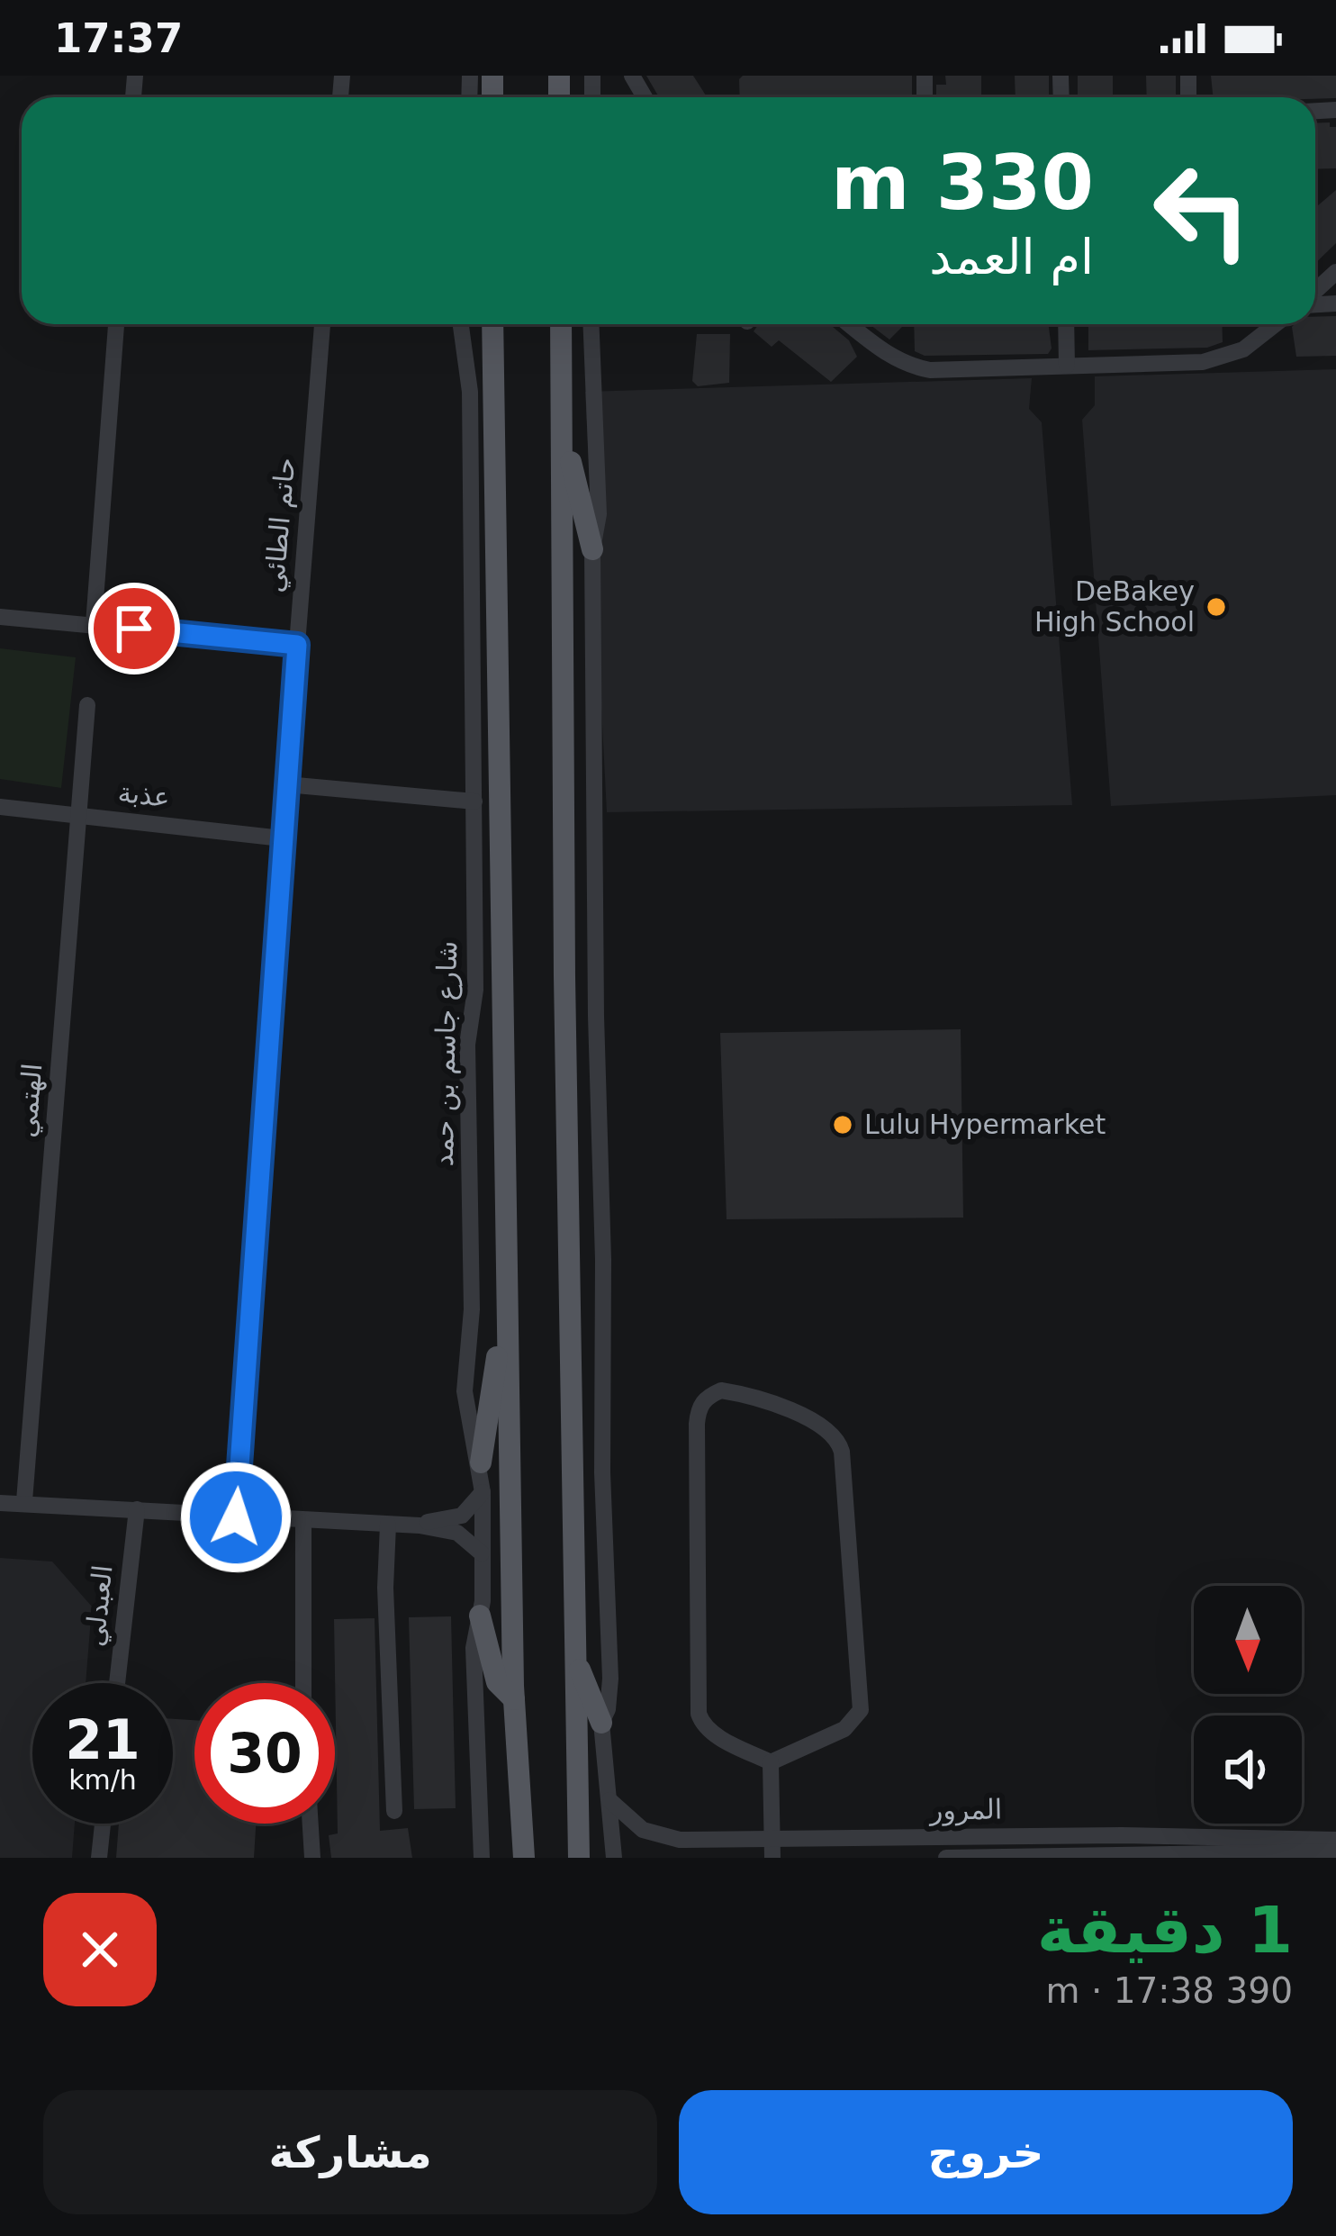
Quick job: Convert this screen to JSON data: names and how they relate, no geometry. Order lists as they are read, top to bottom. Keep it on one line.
{"streets":{"main road":["شارع جاسم بن حمد"],"street":["حاتم الطائي","عذبة","الهتمي","العبدلي","المرور"]},"crossings":[["حاتم الطائي","عذبة"],["عذبة","الهتمي"]],"places":["DeBakey High School","Lulu Hypermarket"],"north":"bottom","page":{"status":"17:37","turn":["330 m","ام العمد"],"speed":"21 km/h","limit":"30","heading":["1 دقيقة","390 m · 17:38"],"buttons":["خروج","مشاركة"]}}
